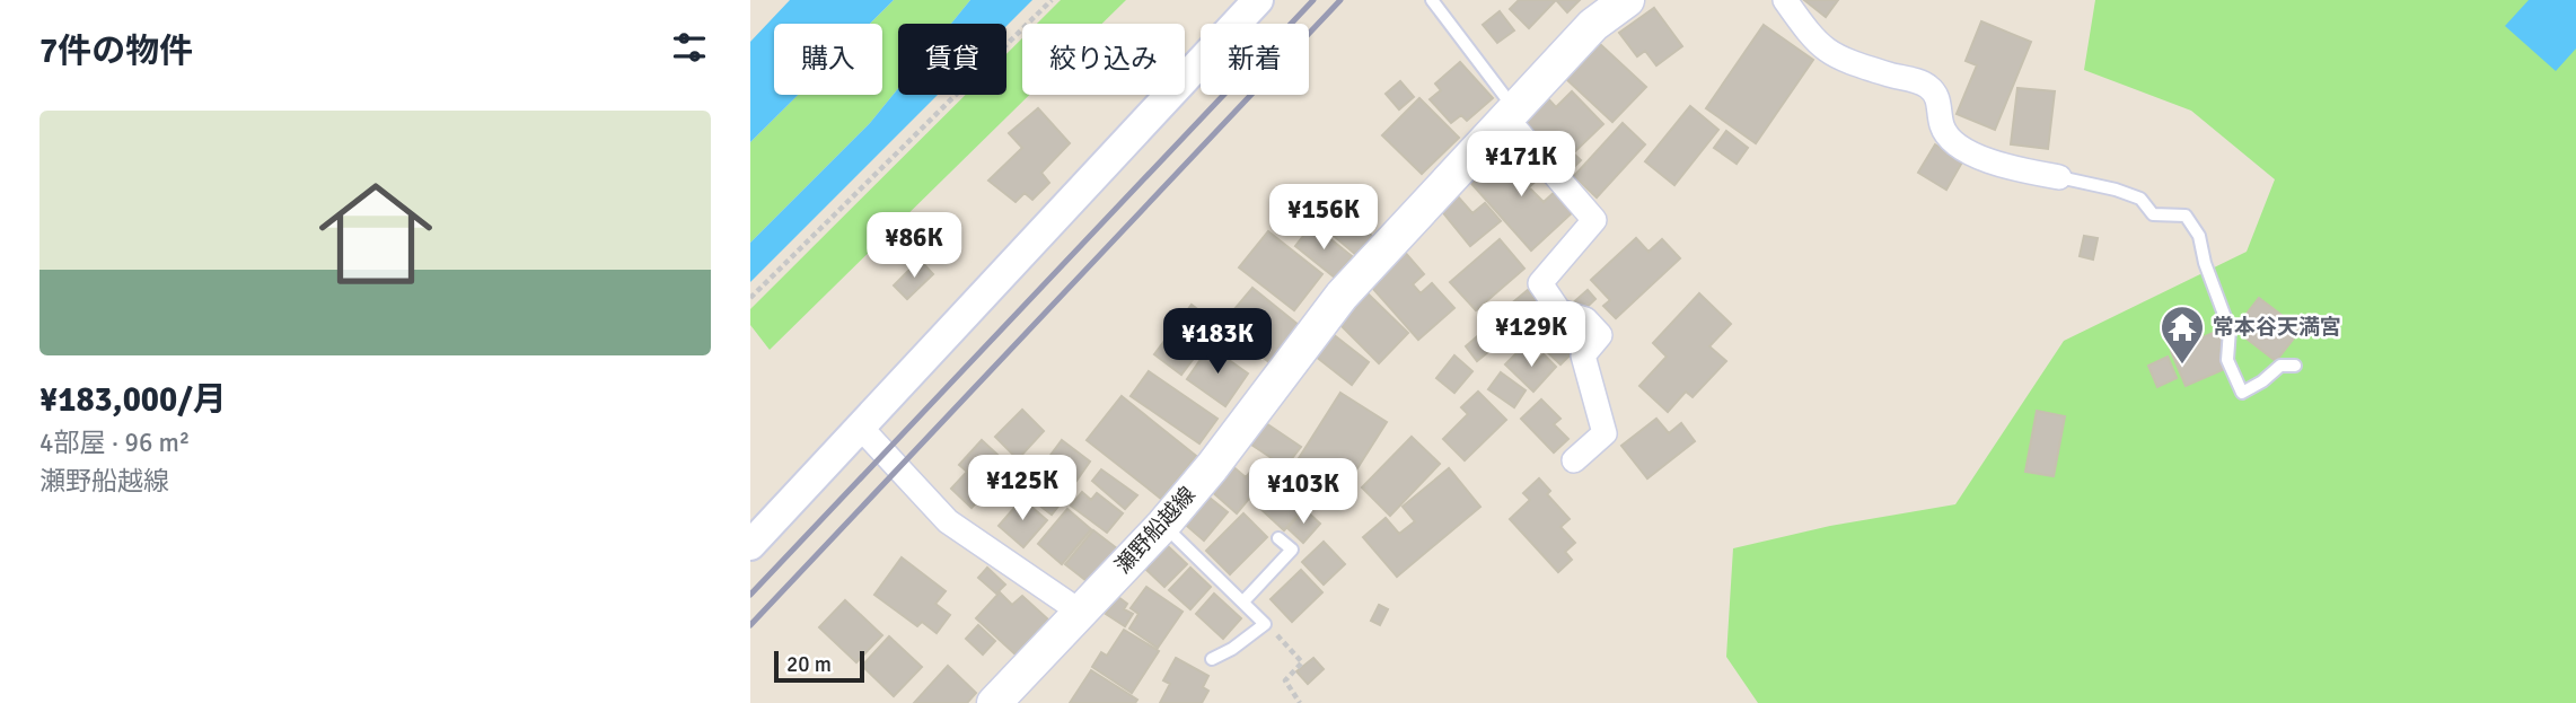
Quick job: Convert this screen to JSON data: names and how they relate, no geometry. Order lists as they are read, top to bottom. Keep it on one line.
{"streets":{"main road":["瀬野船越線"]},"places":{"temple":["常本谷天満宮"]},"scale_bar":"20 m","page":{"heading":"7件の物件","chip":["購入","賃貸","絞り込み","新着"],"list":[{"name":"¥183,000/月","note":"4部屋 · 96 m² · 瀬野船越線"}],"price":["¥171K","¥156K","¥86K","¥129K","¥183K","¥125K","¥103K"],"scale":"20 m"}}
